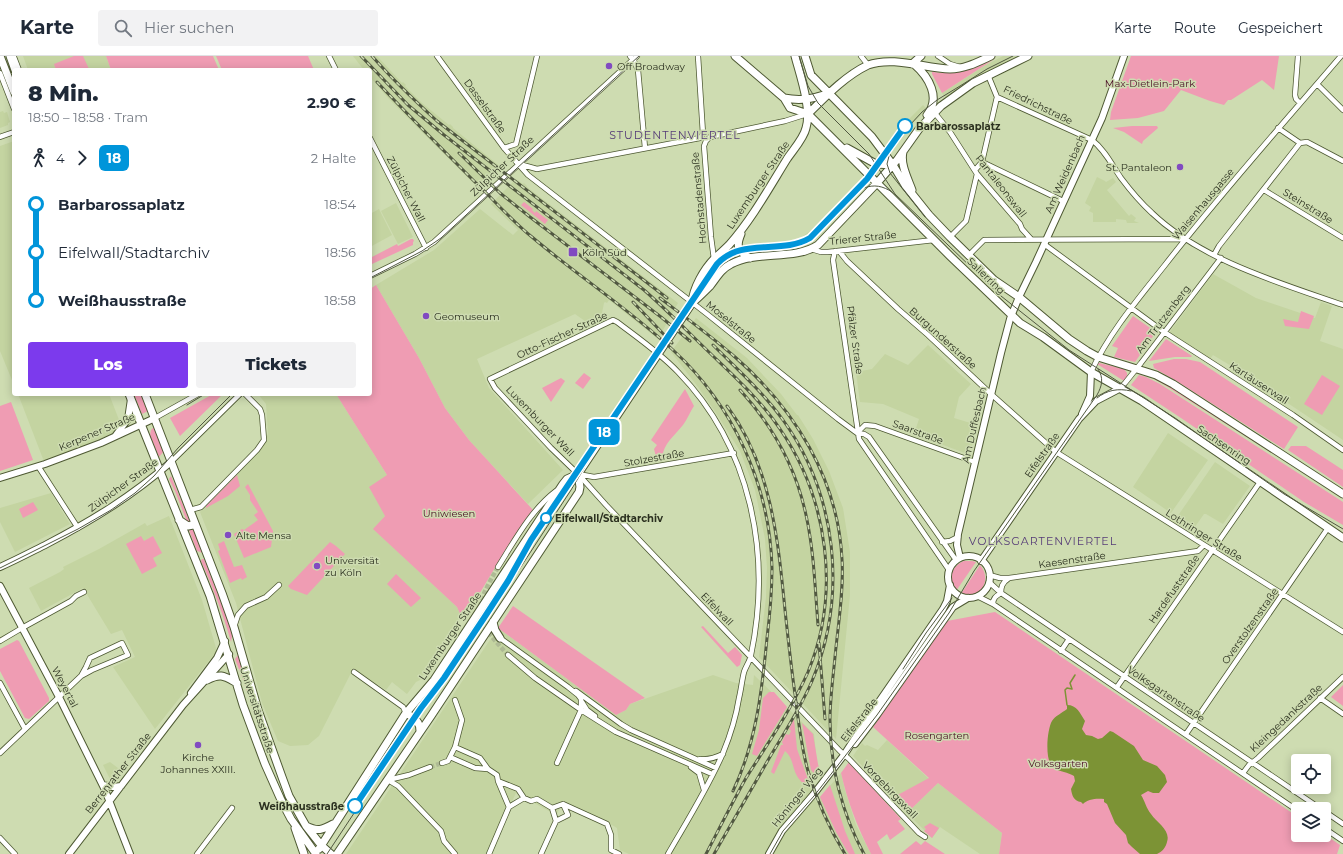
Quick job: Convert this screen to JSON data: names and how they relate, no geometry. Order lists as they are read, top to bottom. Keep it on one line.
{"streets":{"main road":["Luxemburger Straße","Trierer Straße","Salierring","Sachsenring","Universitätsstraße"],"street":["Friedrichstraße","Dasselstraße","Zülpicher Straße","Am Weidenbach","Pantaleonswall","Zülpicher Wall","Hochstadenstraße","Waisenhausgasse","Steinstraße","Am Trutzenberg","Moselstraße","Otto-Fischer-Straße","Burgunderstraße","Pfälzer Straße","Kartäuserwall","Luxemburger Wall","Am Duffesbach","Kerpener Straße","Saarstraße","Eifelstraße","Stolzestraße","Lothringer Straße","Kaesenstraße","Hardefuststraße","Eifelwall","Overstolzenstraße","Weyertal","Volksgartenstraße","Kleingedankstraße","Berrenrather Straße","Vorgebirgswall","Höninger Weg"]},"crossings":[["Friedrichstraße","Am Weidenbach"],["Dasselstraße","Zülpicher Straße"],["Dasselstraße","Moselstraße"],["Zülpicher Straße","Zülpicher Wall"],["Zülpicher Straße","Moselstraße"],["Zülpicher Straße","Universitätsstraße"],["Am Weidenbach","Salierring"],["Am Weidenbach","Am Duffesbach"],["Luxemburger Straße","Hochstadenstraße"],["Luxemburger Straße","Trierer Straße"],["Luxemburger Straße","Moselstraße"],["Luxemburger Straße","Otto-Fischer-Straße"],["Luxemburger Straße","Luxemburger Wall"],["Luxemburger Straße","Stolzestraße"],["Luxemburger Straße","Eifelwall"],["Luxemburger Straße","Universitätsstraße"],["Waisenhausgasse","Salierring"],["Waisenhausgasse","Sachsenring"],["Waisenhausgasse","Eifelstraße"],["Trierer Straße","Salierring"],["Trierer Straße","Burgunderstraße"],["Trierer Straße","Pfälzer Straße"],["Salierring","Am Duffesbach"],["Salierring","Sachsenring"],["Salierring","Eifelstraße"],["Am Trutzenberg","Kartäuserwall"],["Am Trutzenberg","Sachsenring"],["Am Trutzenberg","Eifelstraße"],["Moselstraße","Pfälzer Straße"],["Moselstraße","Saarstraße"],["Otto-Fischer-Straße","Luxemburger Wall"],["Burgunderstraße","Pfälzer Straße"],["Burgunderstraße","Am Duffesbach"],["Burgunderstraße","Eifelstraße"],["Burgunderstraße","Lothringer Straße"],["Pfälzer Straße","Am Duffesbach"],["Pfälzer Straße","Saarstraße"],["Pfälzer Straße","Eifelstraße"],["Pfälzer Straße","Kaesenstraße"],["Pfälzer Straße","Volksgartenstraße"],["Luxemburger Wall","Stolzestraße"],["Luxemburger Wall","Eifelwall"],["Am Duffesbach","Saarstraße"],["Am Duffesbach","Eifelstraße"],["Am Duffesbach","Kaesenstraße"],["Am Duffesbach","Volksgartenstraße"],["Kerpener Straße","Universitätsstraße"],["Sachsenring","Eifelstraße"],["Sachsenring","Hardefuststraße"],["Sachsenring","Overstolzenstraße"],["Eifelstraße","Lothringer Straße"],["Eifelstraße","Kaesenstraße"],["Eifelstraße","Eifelwall"],["Eifelstraße","Volksgartenstraße"],["Eifelstraße","Vorgebirgswall"],["Eifelstraße","Höninger Weg"],["Stolzestraße","Eifelwall"],["Lothringer Straße","Kaesenstraße"],["Lothringer Straße","Hardefuststraße"],["Lothringer Straße","Overstolzenstraße"],["Kaesenstraße","Volksgartenstraße"],["Hardefuststraße","Volksgartenstraße"],["Eifelwall","Vorgebirgswall"],["Eifelwall","Höninger Weg"],["Overstolzenstraße","Volksgartenstraße"],["Weyertal","Berrenrather Straße"],["Volksgartenstraße","Kleingedankstraße"],["Universitätsstraße","Berrenrather Straße"],["Vorgebirgswall","Höninger Weg"]],"districts":["STUDENTENVIERTEL","VOLKSGARTENVIERTEL"],"parks":["Max-Dietlein-Park","Uniwiesen","Rosengarten","Volksgarten"],"places":{"other":["Off Broadway","Barbarossaplatz","St. Pantaleon","Geomuseum","Eifelwall/Stadtarchiv","Alte Mensa","Universität zu Köln","Kirche Johannes XXIII.","Weißhausstraße"],"transit":["Köln Süd"]},"lines":["tram line 18"],"page":{"header":"Karte","search":"Hier suchen","nav":["Karte","Route","Gespeichert"],"on_map":"18","heading":["8 Min.","18:50 – 18:58 · Tram","2.90 €"],"legs":["4","18","2 Halte"],"list":[{"name":"Barbarossaplatz","value":"18:54"},{"name":"Eifelwall/Stadtarchiv","value":"18:56"},{"name":"Weißhausstraße","value":"18:58"}],"buttons":["Los","Tickets"]}}
